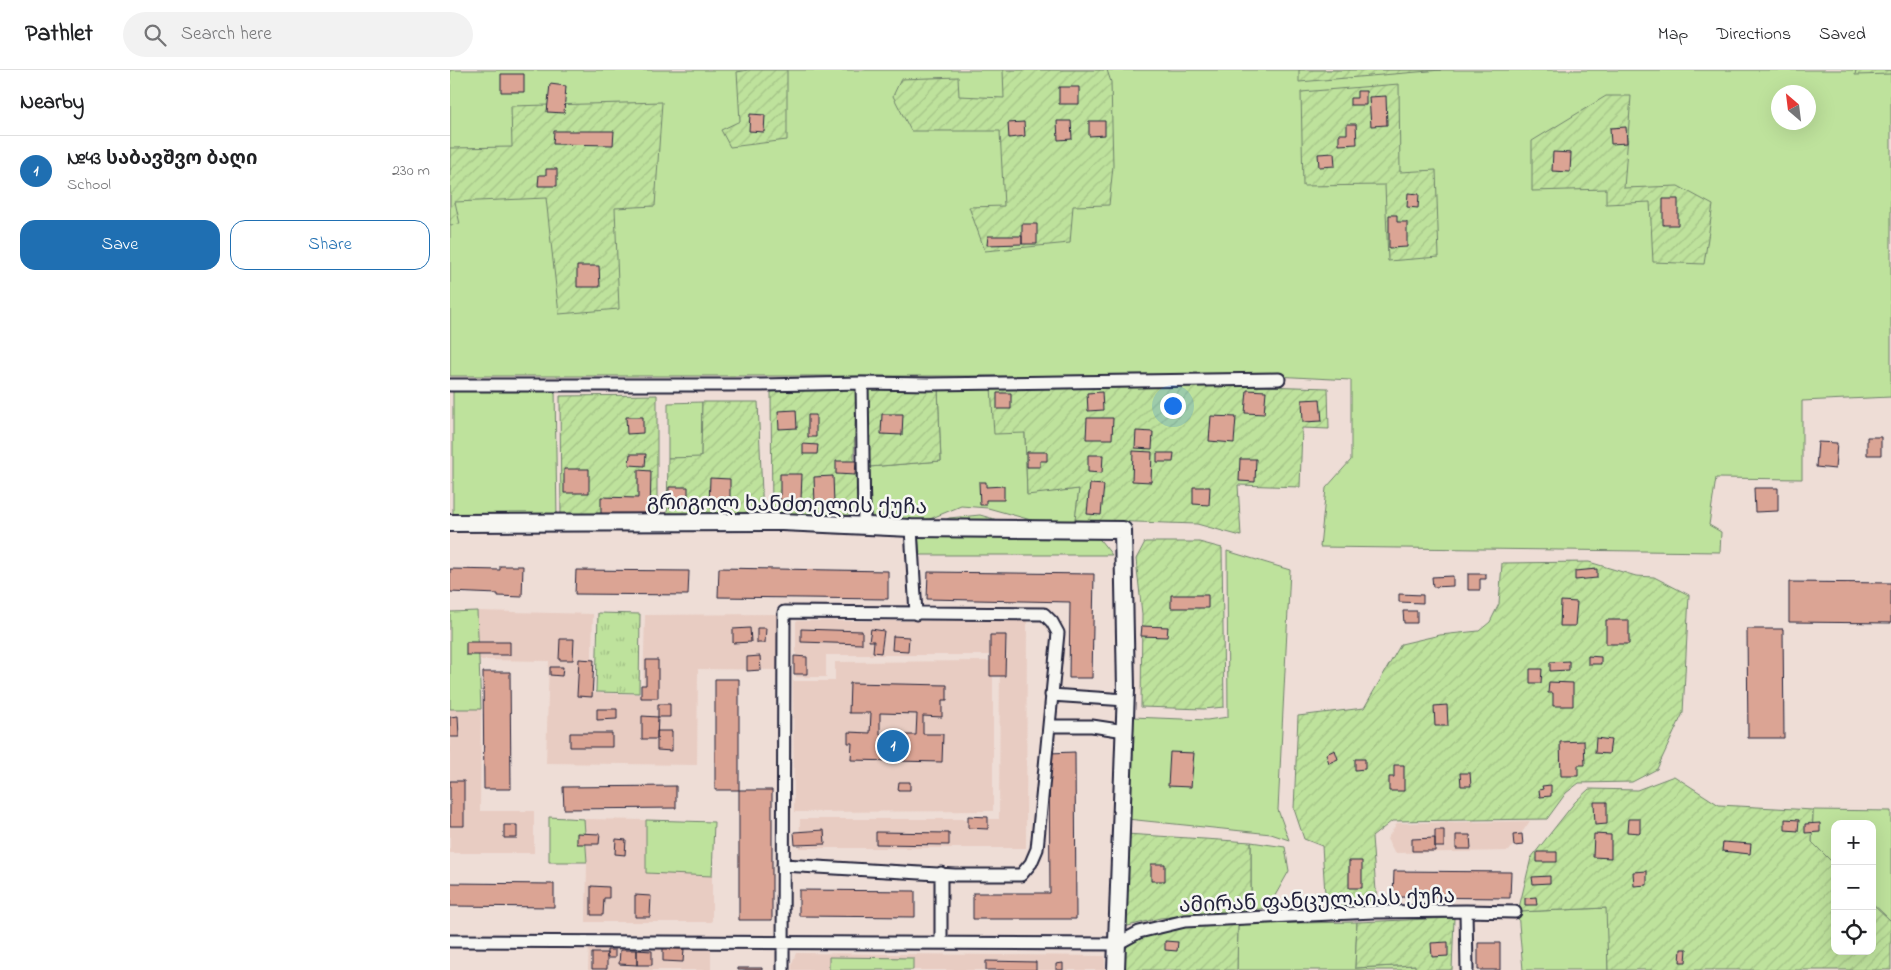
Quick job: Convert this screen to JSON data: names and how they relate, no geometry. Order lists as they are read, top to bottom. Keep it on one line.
{"streets":{"street":["გრიგოლ ხანძთელის ქუჩა","ამირან ფანცულაიას ქუჩა"]},"north":"top left","page":{"header":"Pathlet","search":"Search here","nav":["Map","Directions","Saved"],"heading":"Nearby","list":[{"mark":"1","name":"№43 საბავშვო ბაღი","note":"School","value":"230 m"}],"buttons":["Save","Share"],"pins":"1","map_buttons":["+","−"]}}
